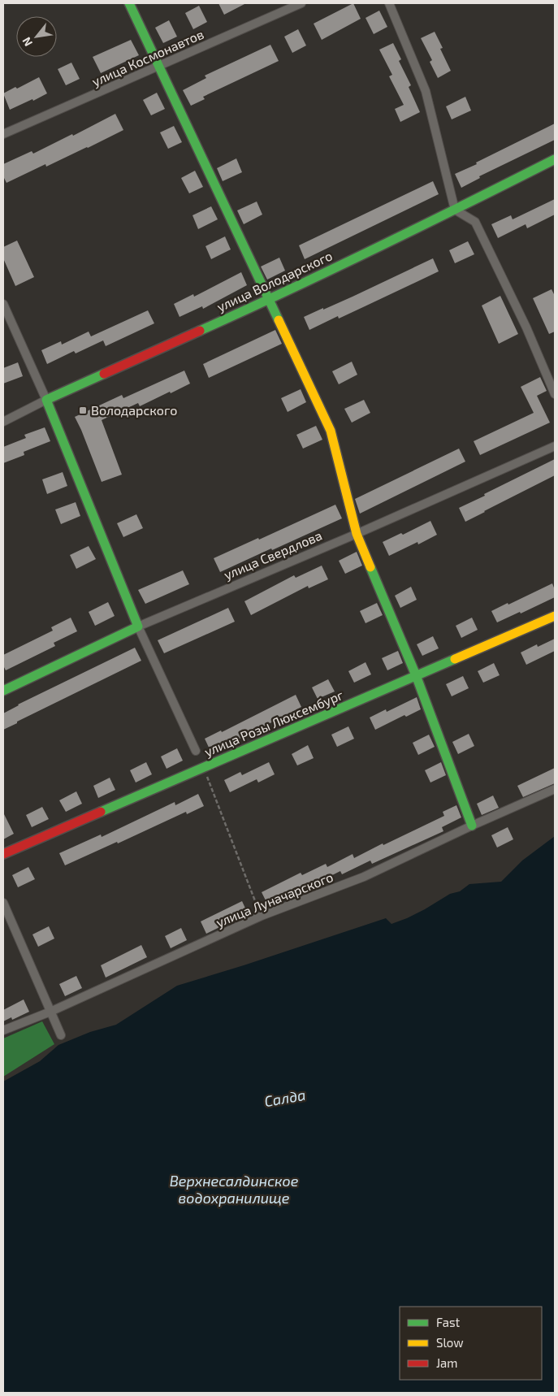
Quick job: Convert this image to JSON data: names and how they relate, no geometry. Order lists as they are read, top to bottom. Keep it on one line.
{"streets":{"street":["улица Космонавтов","улица Володарского","улица Свердлова","улица Розы Люксембург","улица Луначарского"]},"water":["Салда","Верхнесалдинское водохранилище"],"places":{"transit":["Володарского"]},"legend":["Fast","Slow","Jam"],"north":"bottom left"}
